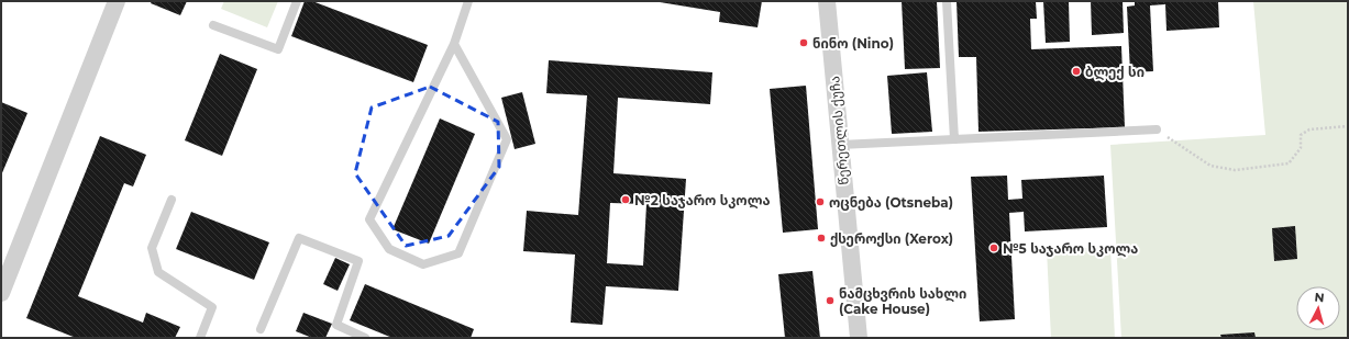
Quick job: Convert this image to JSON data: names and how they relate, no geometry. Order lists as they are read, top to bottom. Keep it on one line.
{"streets":{"street":["წერეთლის ქუჩა"]},"places":["ნინო (Nino)","ბლექ სი","№2 საჯარო სკოლა","ოცნება (Otsneba)","ქსეროქსი (Xerox)","№5 საჯარო სკოლა","ნამცხვრის სახლი (Cake House)"],"north":"top"}
